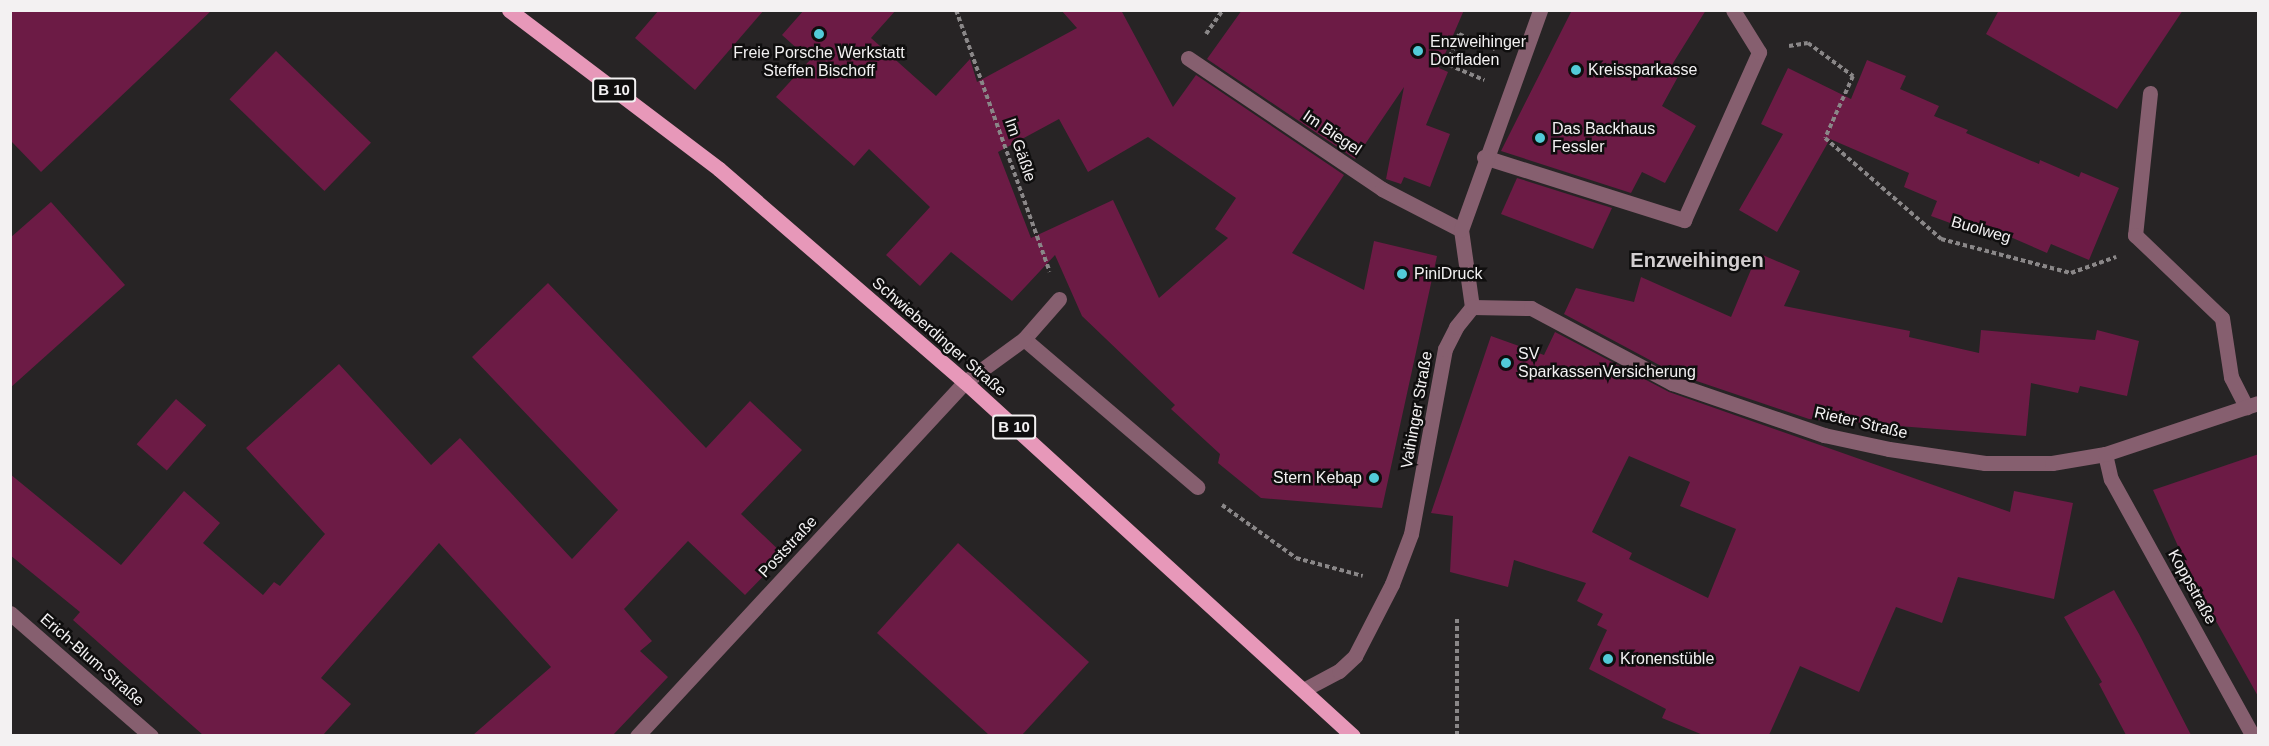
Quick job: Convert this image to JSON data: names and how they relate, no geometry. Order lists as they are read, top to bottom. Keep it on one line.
{"streets":{"main road":["B 10","Schwieberdinger Straße"],"street":["Im Biegel","Vaihinger Straße","Rieter Straße","Poststraße","Koppstraße","Erich-Blum-Straße"],"path":["Im Gäßle","Buolweg"]},"crossings":[["Im Gäßle","Poststraße"],["Schwieberdinger Straße","Vaihinger Straße"],["Schwieberdinger Straße","Poststraße"],["Vaihinger Straße","Rieter Straße"],["Rieter Straße","Koppstraße"]],"districts":["Enzweihingen"],"places":["Freie Porsche Werkstatt Steffen Bischoff","Enzweihinger Dorfladen","Kreissparkasse","Das Backhaus Fessler","PiniDruck","SV SparkassenVersicherung","Stern Kebap","Kronenstüble"]}
